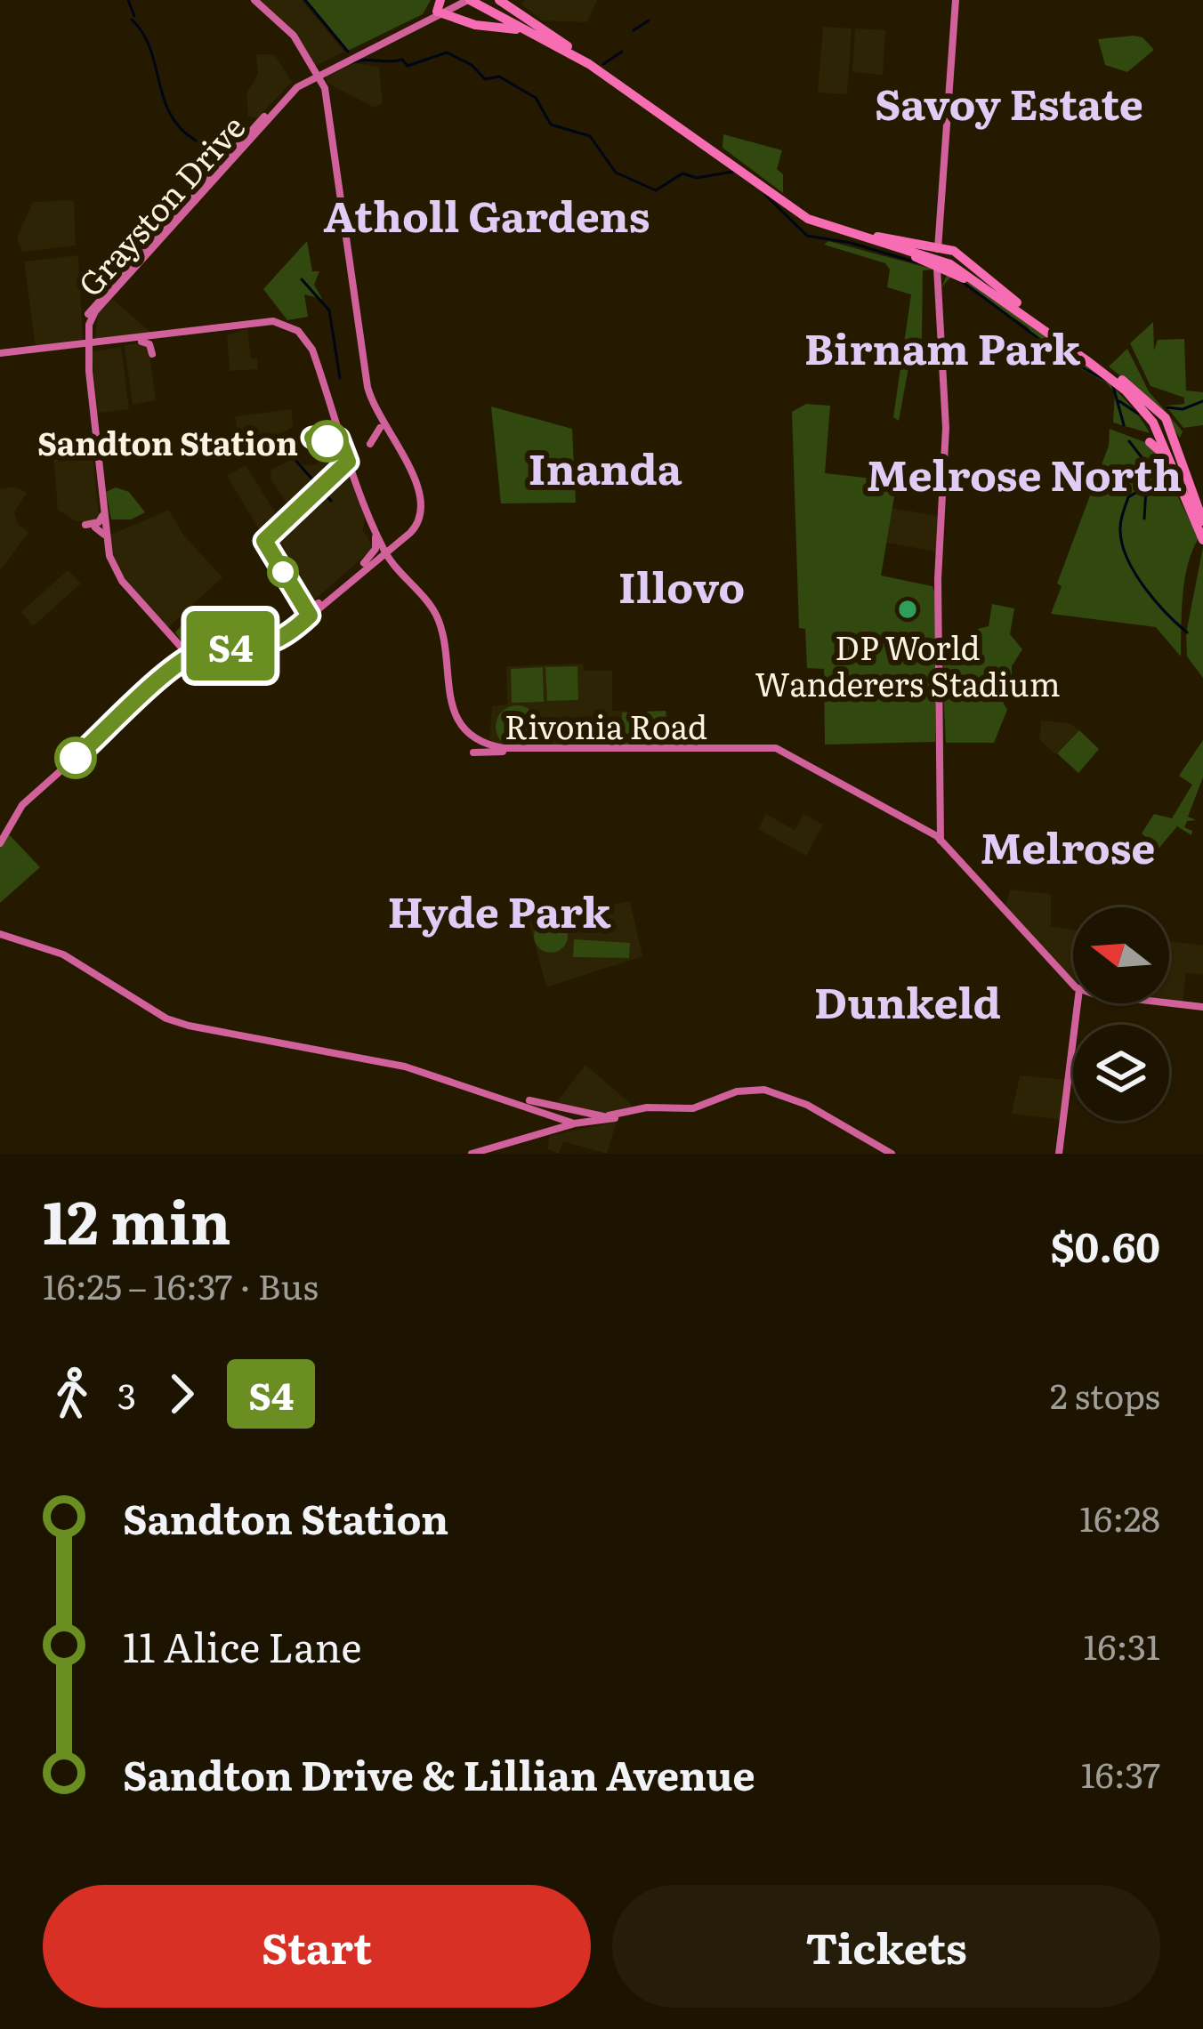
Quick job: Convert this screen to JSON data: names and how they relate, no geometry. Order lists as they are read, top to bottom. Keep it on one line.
{"streets":{"main road":["Grayston Drive","Rivonia Road"]},"districts":["Savoy Estate","Atholl Gardens","Birnam Park","Inanda","Melrose North","Illovo","Melrose","Hyde Park","Dunkeld"],"places":["Sandton Station","DP World Wanderers Stadium"],"lines":["bus line S4"],"north":"left","page":{"on_map":"S4","heading":["12 min","16:25 – 16:37 · Bus","$0.60"],"legs":["3","S4","2 stops"],"list":[{"name":"Sandton Station","value":"16:28"},{"name":"11 Alice Lane","value":"16:31"},{"name":"Sandton Drive & Lillian Avenue","value":"16:37"}],"buttons":["Start","Tickets"]}}
